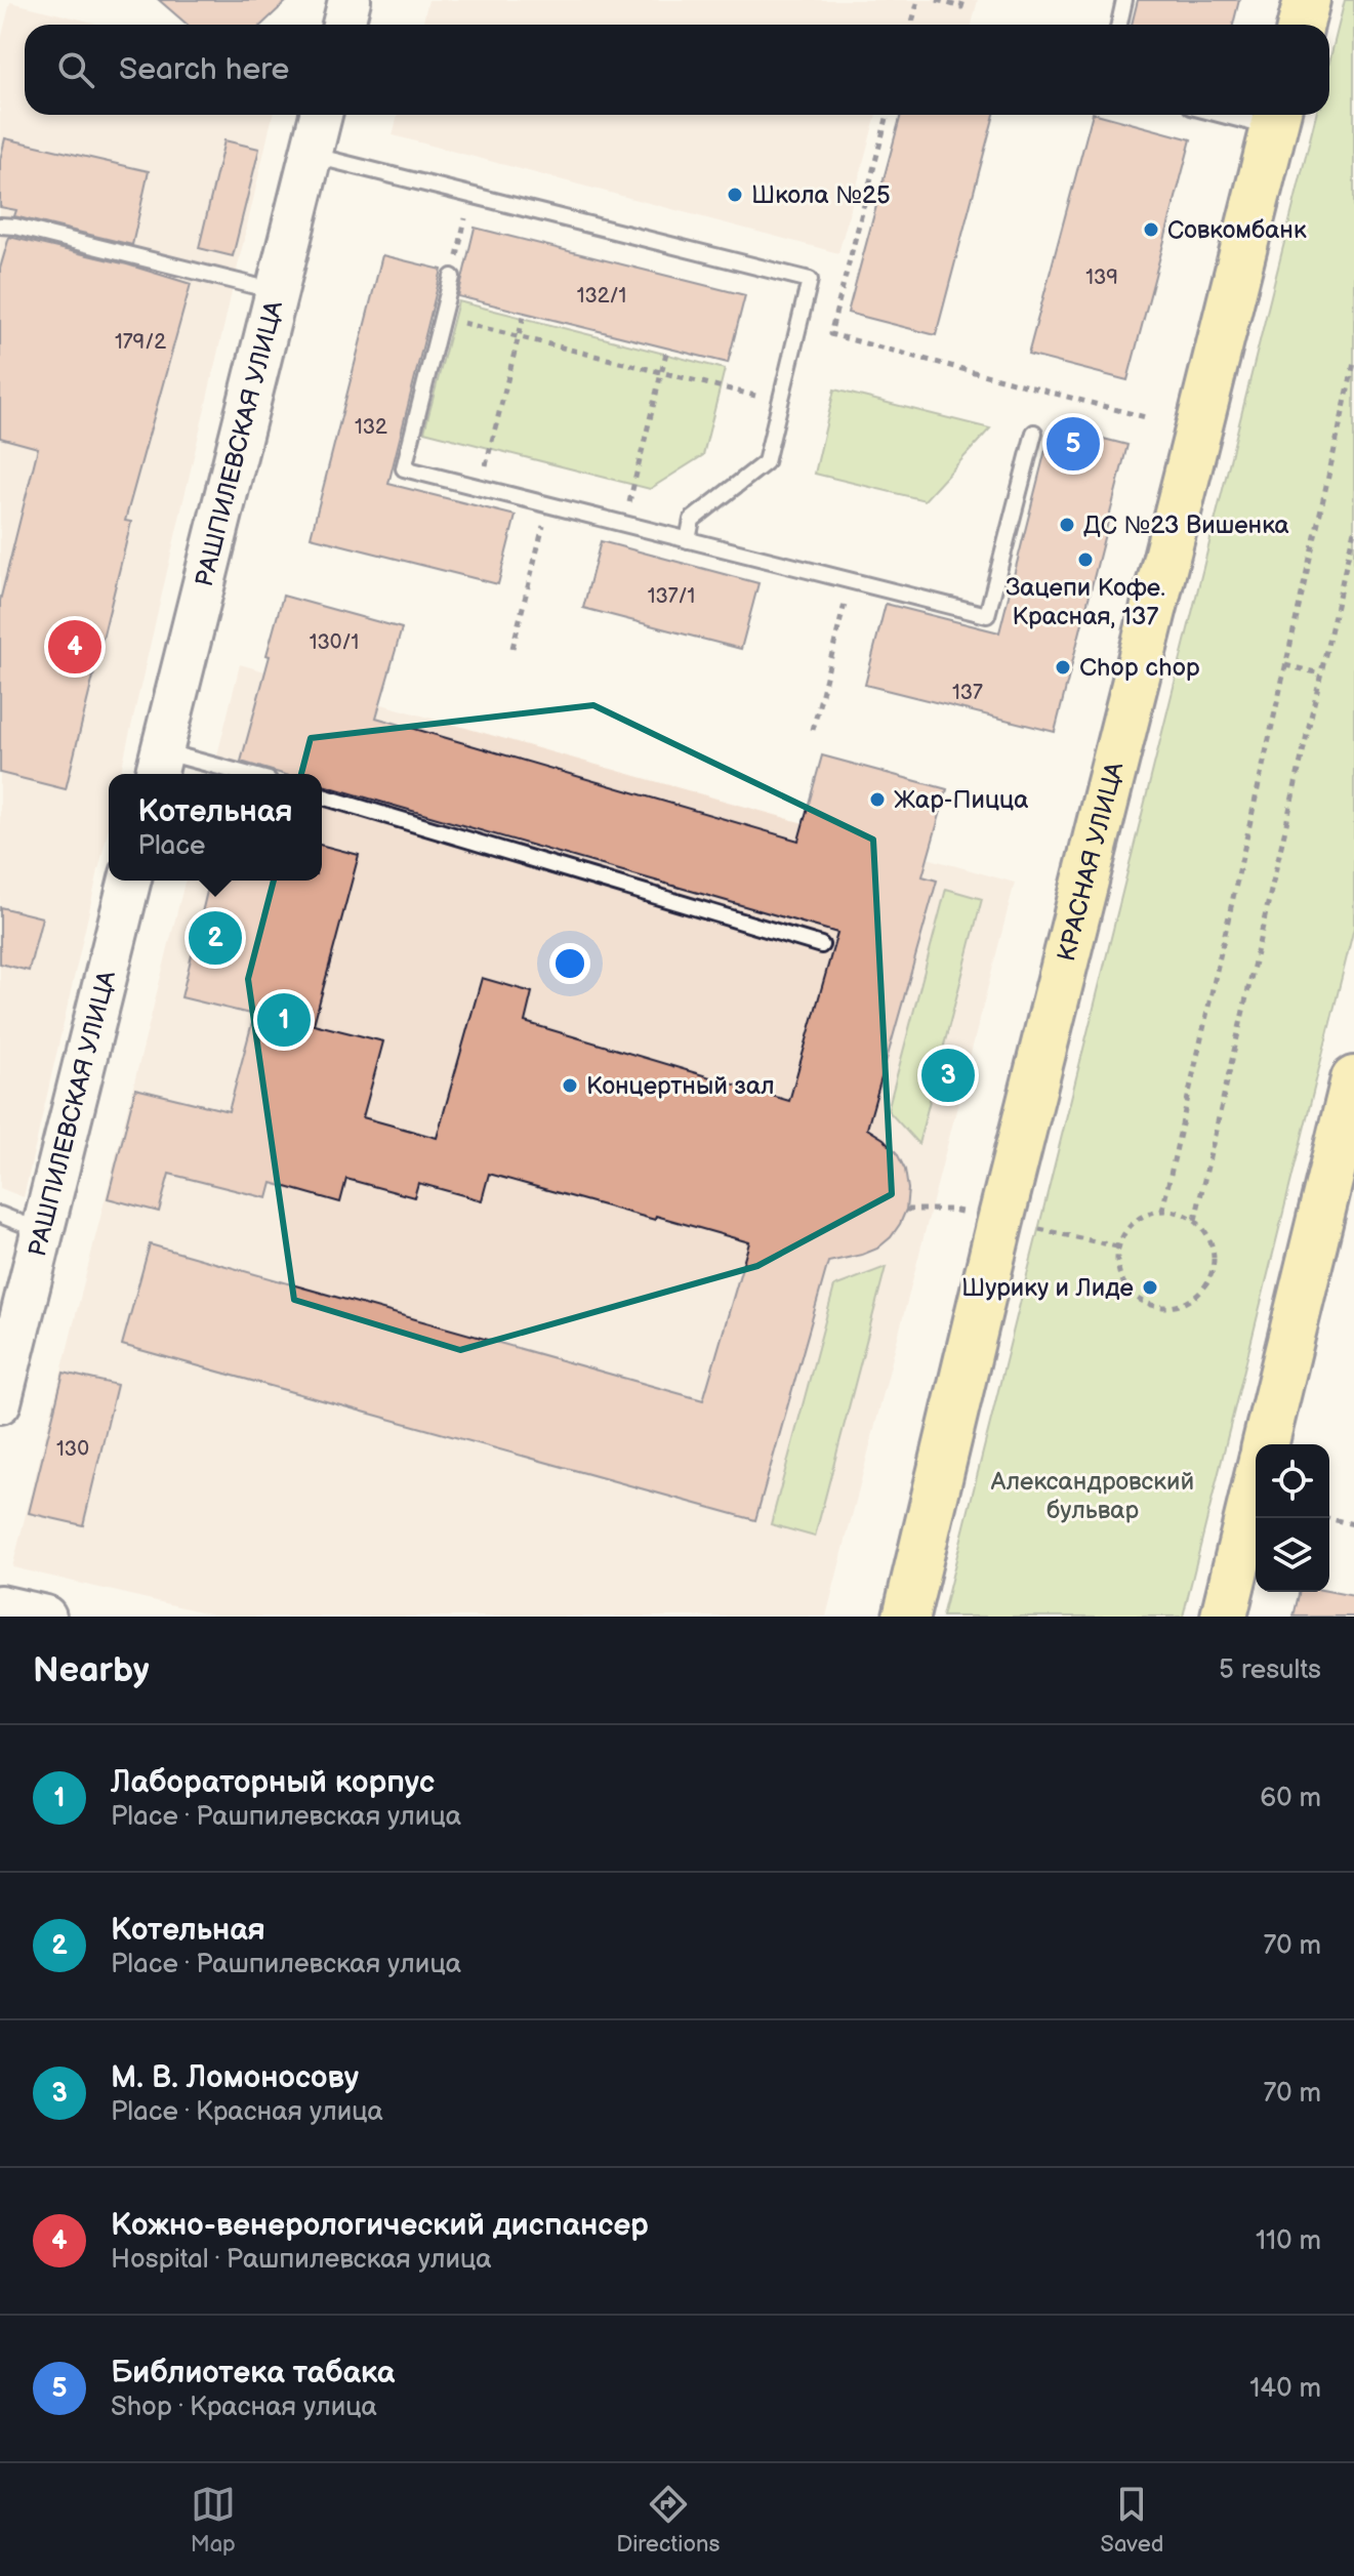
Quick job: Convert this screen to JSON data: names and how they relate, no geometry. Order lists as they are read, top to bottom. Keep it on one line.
{"streets":{"main road":["КРАСНАЯ УЛИЦА"],"street":["РАШПИЛЕВСКАЯ УЛИЦА"]},"parks":["Александровский бульвар"],"places":["Школа №25","Совкомбанк","ДС №23 Вишенка","Зацепи Кофе. Красная, 137","Chop chop","Жар-Пицца","Концертный зал","Шурику и Лиде"],"house_numbers":["139","132/1","179/2","132","137/1","130/1","137","130"],"page":{"search":"Search here","pins":["5","4","2","1","3"],"popup":["Котельная","Place"],"heading":["Nearby","5 results"],"list":[{"mark":"1","name":"Лабораторный корпус","note":"Place · Рашпилевская улица","value":"60 m"},{"mark":"2","name":"Котельная","note":"Place · Рашпилевская улица","value":"70 m"},{"mark":"3","name":"М. В. Ломоносову","note":"Place · Красная улица","value":"70 m"},{"mark":"4","name":"Кожно-венерологический диспансер","note":"Hospital · Рашпилевская улица","value":"110 m"},{"mark":"5","name":"Библиотека табака","note":"Shop · Красная улица","value":"140 m"}],"nav":["Map","Directions","Saved"]}}
